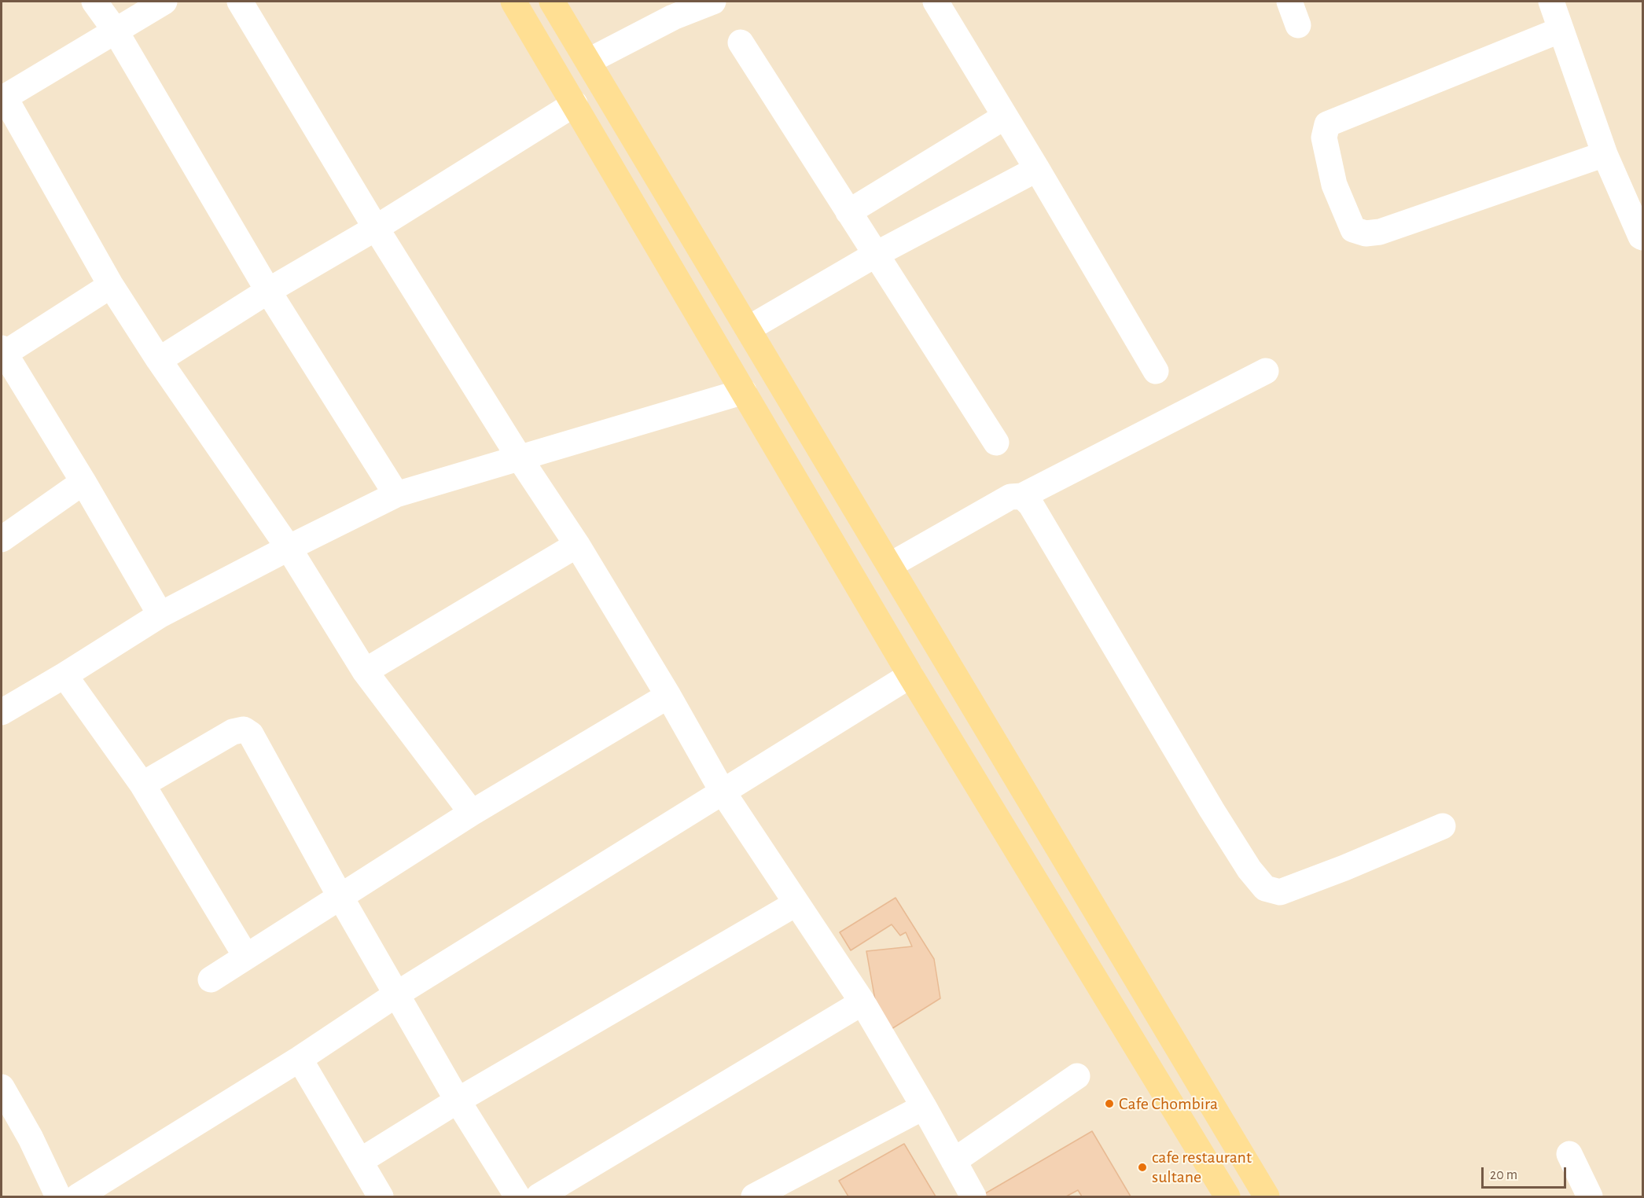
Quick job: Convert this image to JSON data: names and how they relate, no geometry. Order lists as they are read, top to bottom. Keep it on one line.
{"places":["Cafe Chombira","cafe restaurant sultane"],"scale_bar":"20 m"}
